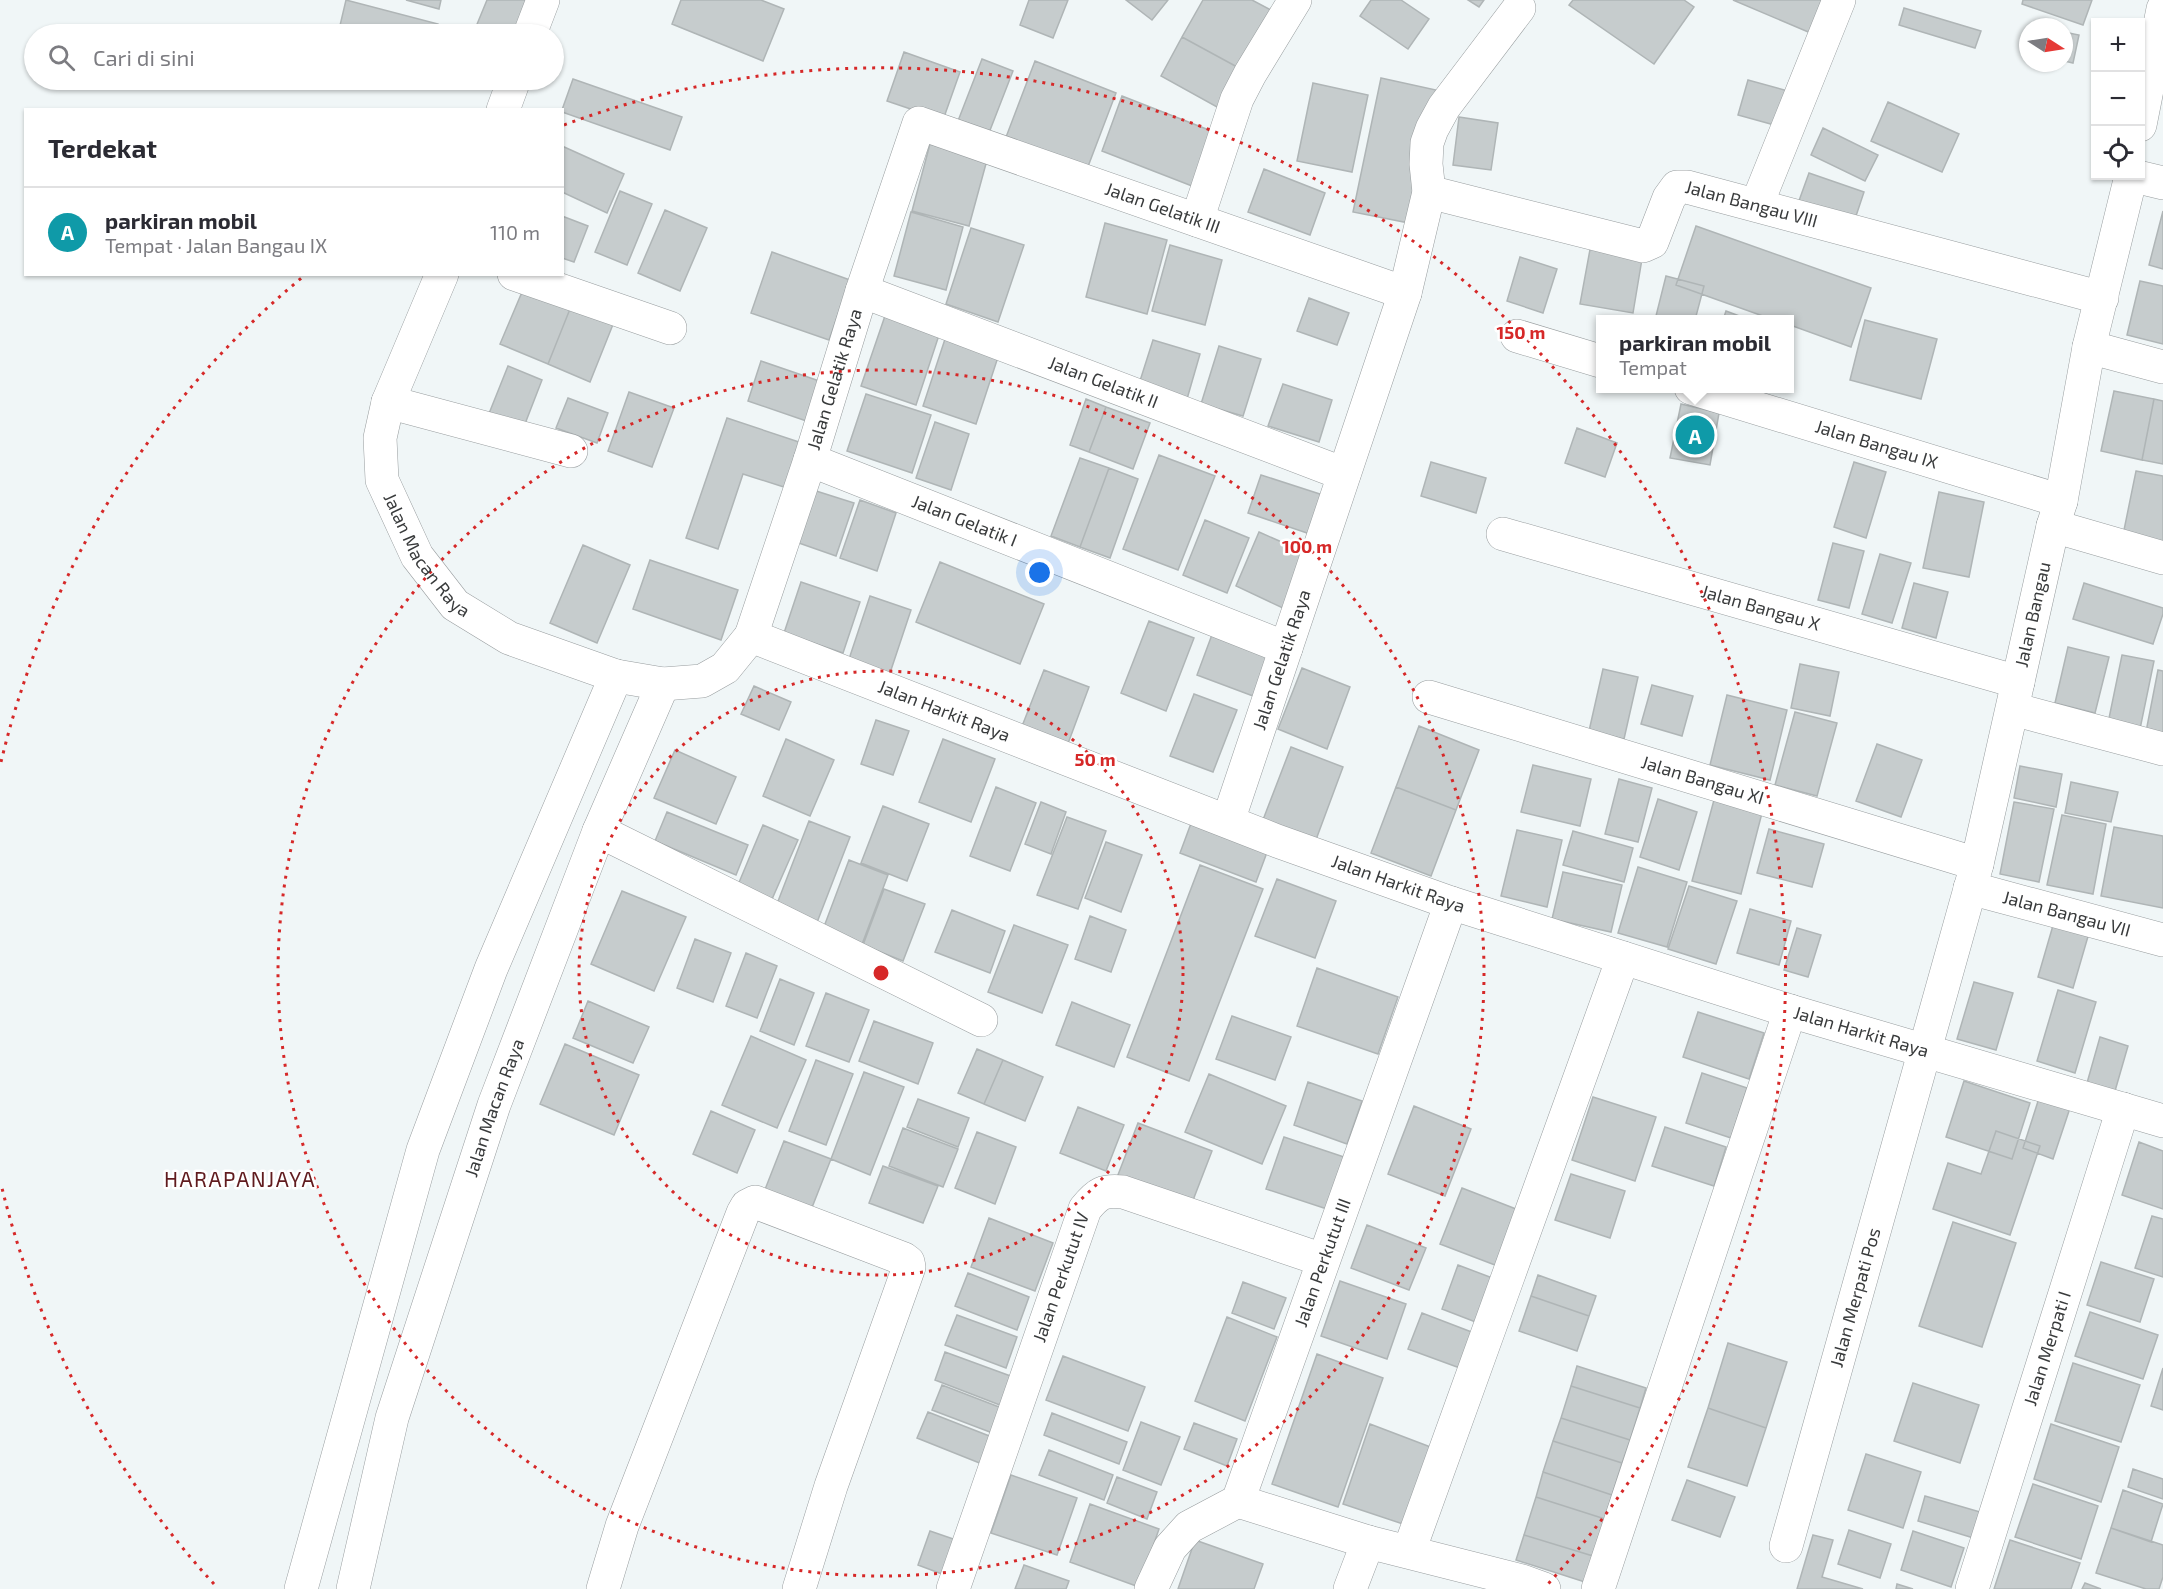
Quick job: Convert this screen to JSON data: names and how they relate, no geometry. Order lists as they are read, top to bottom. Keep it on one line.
{"streets":{"street":["Jalan Bangau VIII","Jalan Gelatik III","Jalan Gelatik Raya","Jalan Gelatik II","Jalan Bangau IX","Jalan Gelatik I","Jalan Macan Raya","Jalan Bangau X","Jalan Bangau","Jalan Harkit Raya","Jalan Bangau XI","Jalan Bangau VII","Jalan Perkutut III","Jalan Perkutut IV","Jalan Merpati Pos","Jalan Merpati I"]},"crossings":[["Jalan Bangau VIII","Jalan Bangau"],["Jalan Gelatik III","Jalan Gelatik Raya"],["Jalan Gelatik Raya","Jalan Gelatik II"],["Jalan Gelatik Raya","Jalan Gelatik I"],["Jalan Gelatik Raya","Jalan Harkit Raya"],["Jalan Bangau IX","Jalan Bangau"],["Jalan Bangau X","Jalan Bangau"],["Jalan Bangau","Jalan Harkit Raya"],["Jalan Bangau","Jalan Bangau XI"],["Jalan Bangau","Jalan Bangau VII"],["Jalan Bangau","Jalan Merpati Pos"],["Jalan Harkit Raya","Jalan Perkutut III"],["Jalan Harkit Raya","Jalan Merpati Pos"],["Jalan Harkit Raya","Jalan Merpati I"],["Jalan Bangau XI","Jalan Bangau VII"],["Jalan Perkutut III","Jalan Perkutut IV"]],"districts":["HARAPANJAYA"],"north":"right","page":{"map_buttons":["+","−"],"search":"Cari di sini","heading":"Terdekat","list":[{"mark":"A","name":"parkiran mobil","note":"Tempat · Jalan Bangau IX","value":"110 m"}],"popup":["parkiran mobil","Tempat"],"pins":"A"},"rings":["150 m","100 m","50 m"]}
